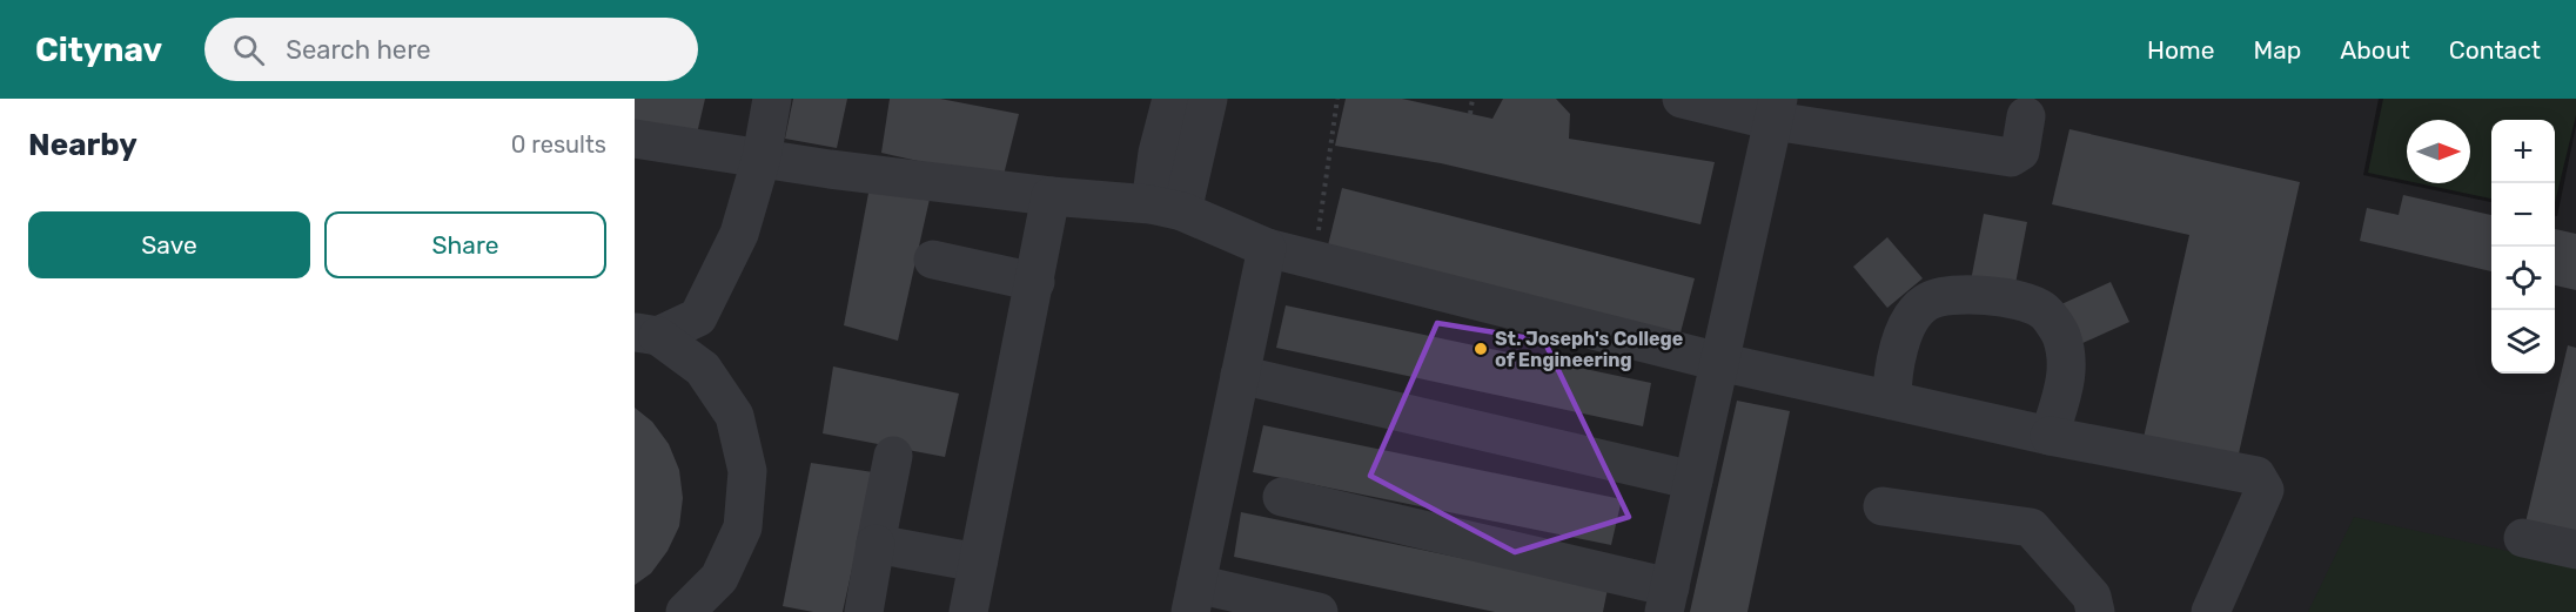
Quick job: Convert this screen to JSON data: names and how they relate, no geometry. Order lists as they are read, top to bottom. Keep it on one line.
{"places":["St. Joseph's College of Engineering"],"north":"right","page":{"header":"Citynav","search":"Search here","nav":["Home","Map","About","Contact"],"heading":["Nearby","0 results"],"map_buttons":["+","−"],"buttons":["Save","Share"]}}
